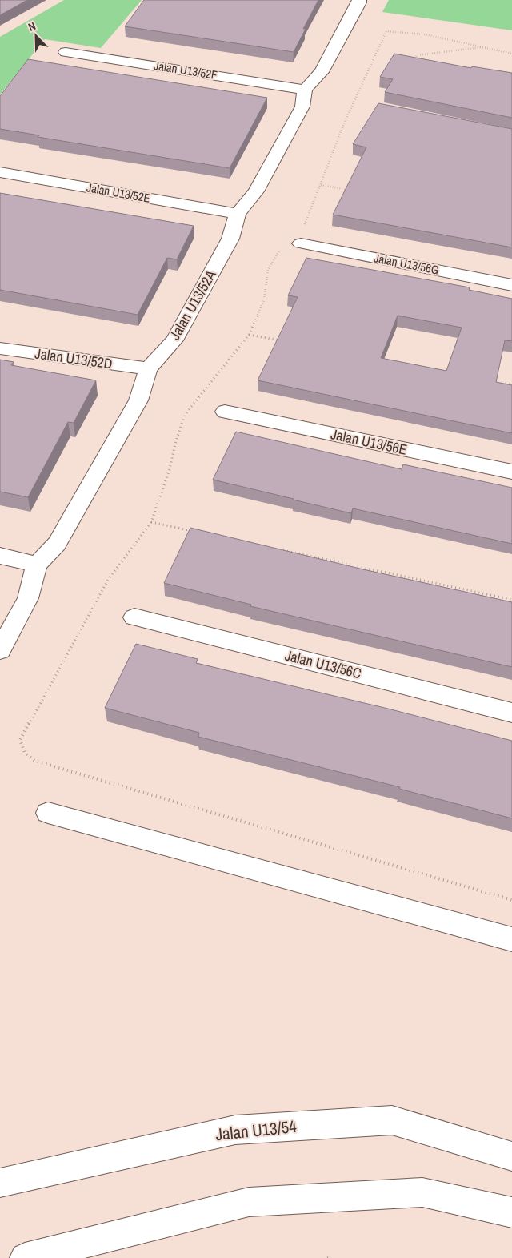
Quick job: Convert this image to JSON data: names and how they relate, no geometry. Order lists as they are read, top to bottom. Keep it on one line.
{"streets":{"street":["Jalan U13/52F","Jalan U13/52E","Jalan U13/56G","Jalan U13/52A","Jalan U13/52D","Jalan U13/56E","Jalan U13/56C","Jalan U13/54"]},"crossings":[["Jalan U13/52F","Jalan U13/52A"],["Jalan U13/52E","Jalan U13/52A"],["Jalan U13/52A","Jalan U13/52D"]],"north":"top left"}
